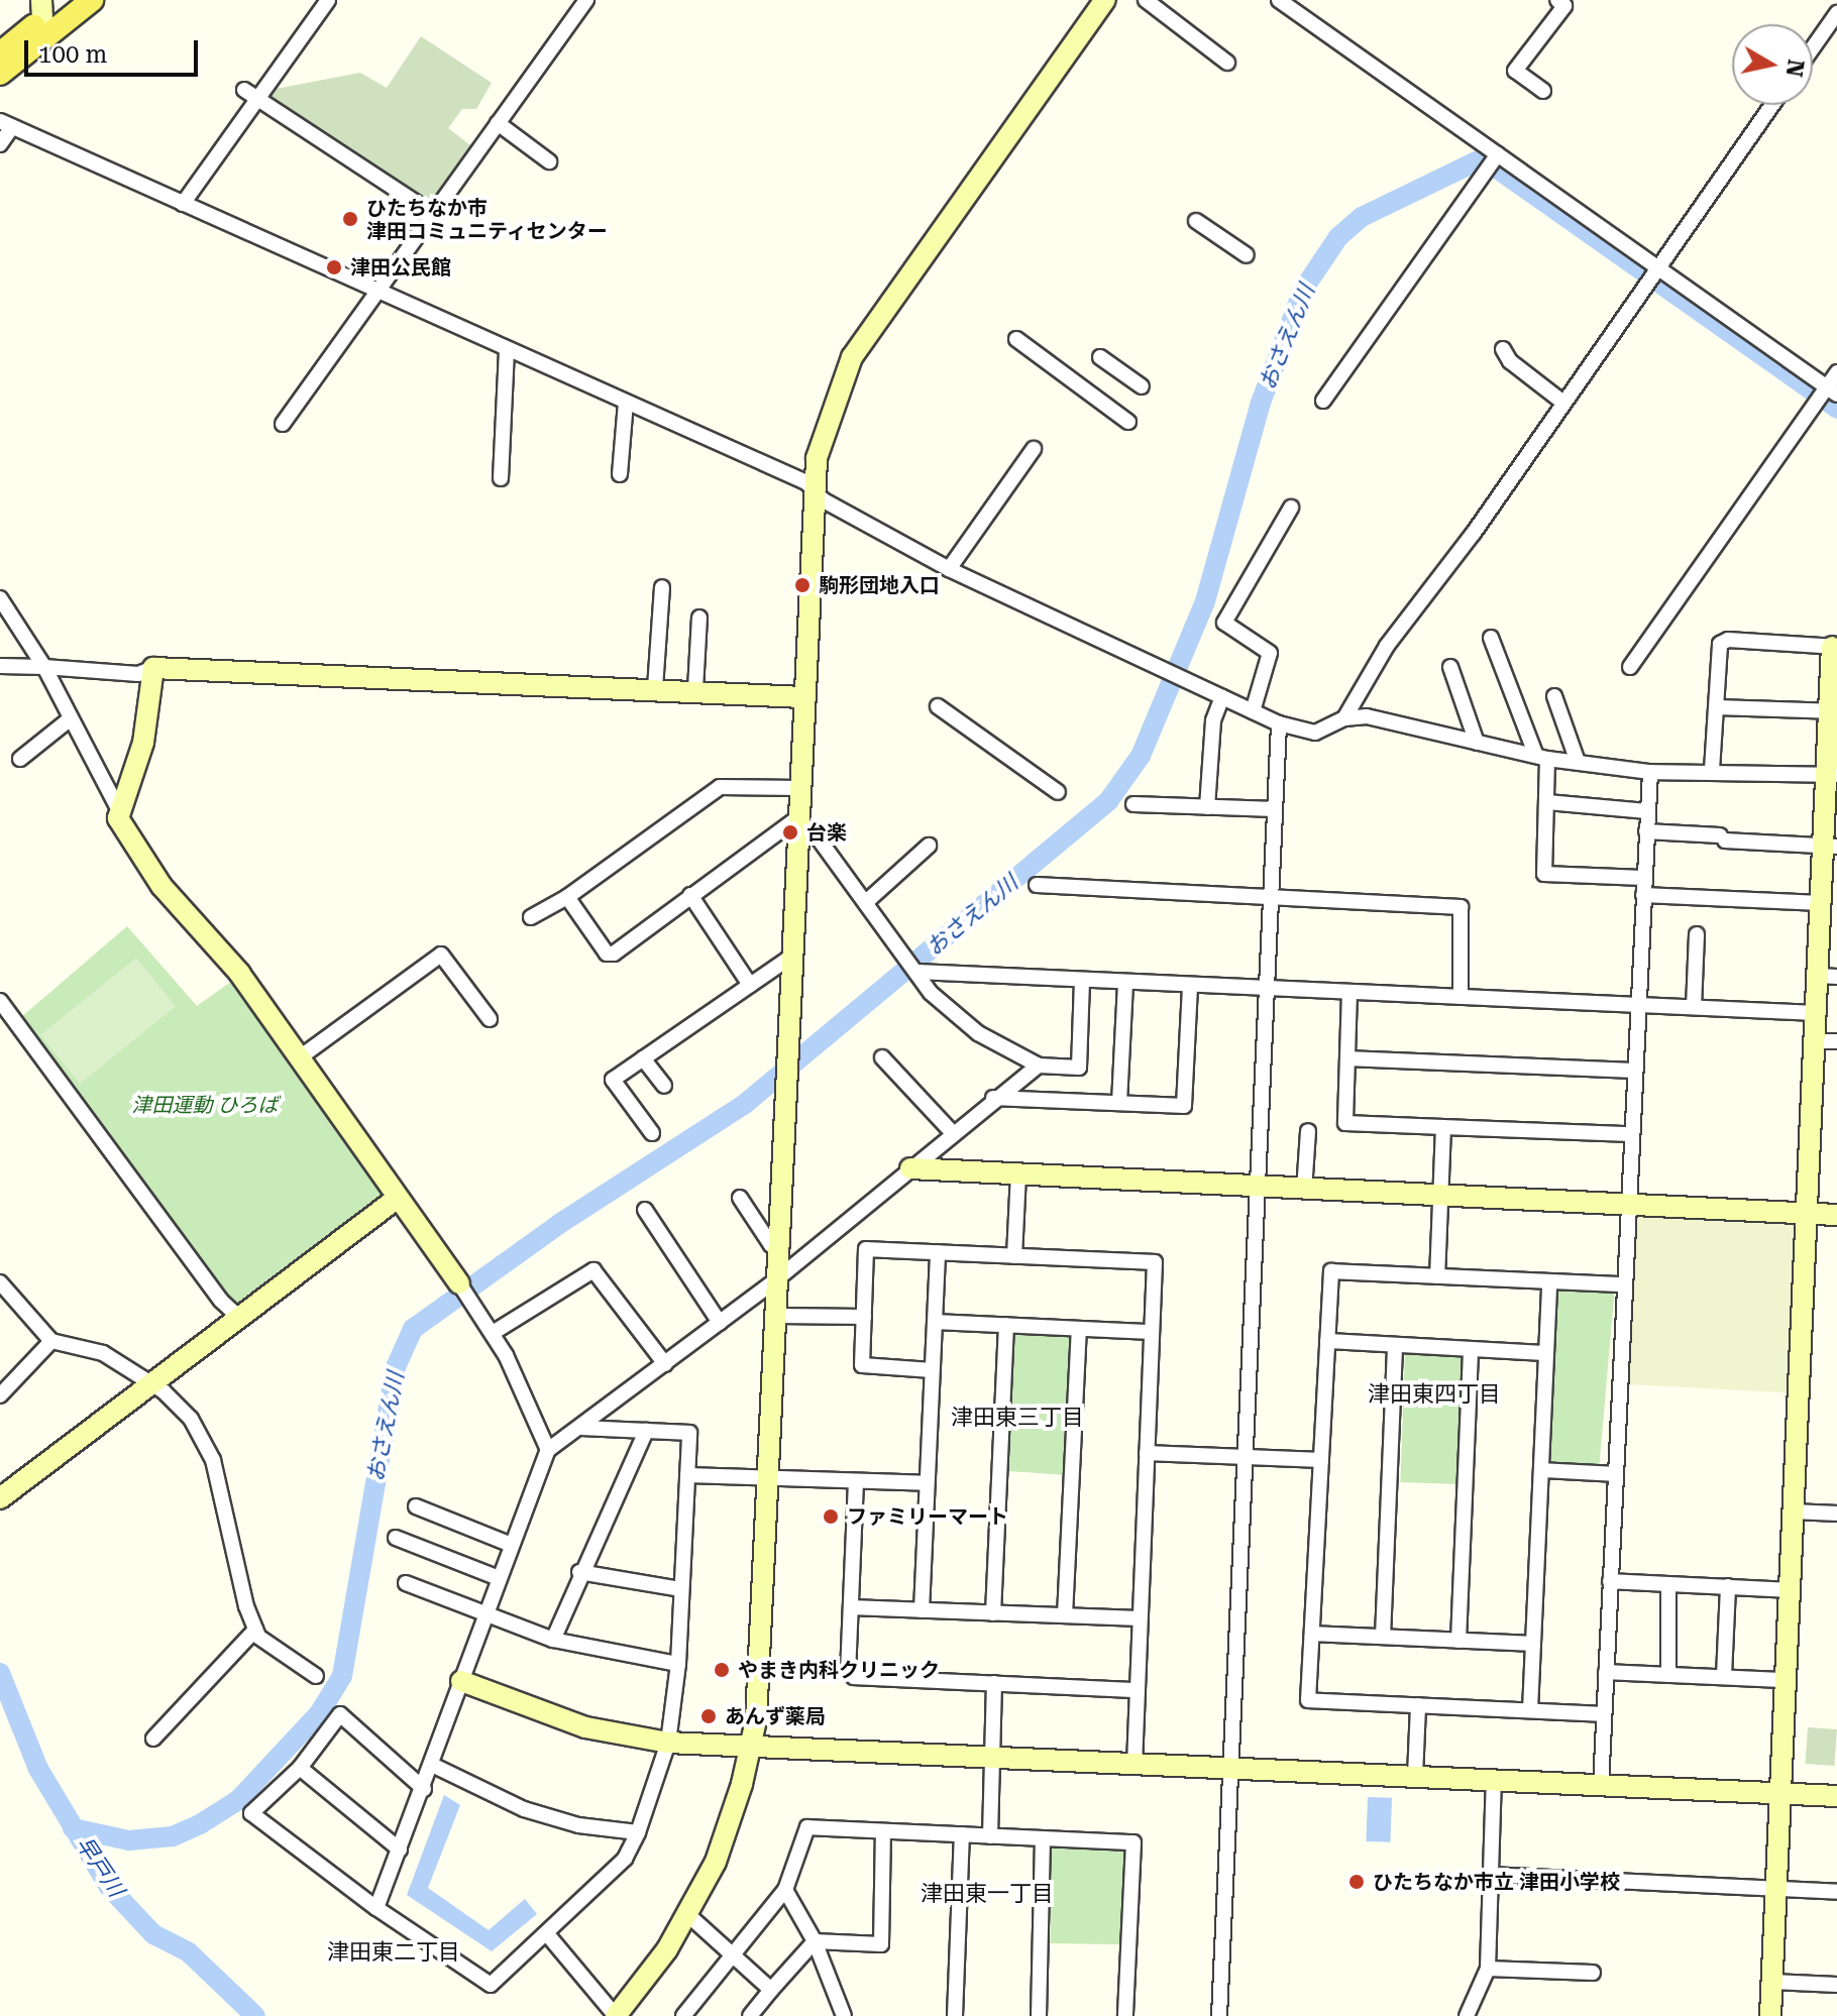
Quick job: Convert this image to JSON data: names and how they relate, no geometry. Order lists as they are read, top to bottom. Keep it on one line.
{"districts":["津田東四丁目","津田東三丁目","津田東一丁目","津田東二丁目"],"water":["おさえん川","早戸川"],"parks":["津田運動 ひろば"],"places":["ひたちなか市 津田コミュニティセンター","津田公民館","駒形団地入口","台楽","ファミリーマート","やまき内科クリニック","あんず薬局","ひたちなか市立 津田小学校"],"scale_bar":"100 m","north":"right"}
